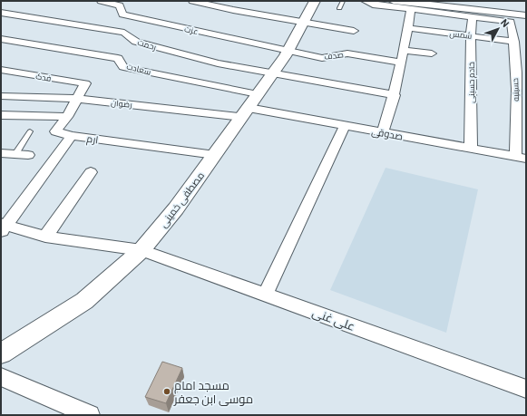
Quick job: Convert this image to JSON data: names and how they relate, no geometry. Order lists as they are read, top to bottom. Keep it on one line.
{"streets":{"street":["عزت","شمس","رحمت","صدف","سعادت","فدک","خادم حسینی","حسینیه","رضوان","صدوقی","ارم","مصطفی خمینی","علی غنی"]},"crossings":[["عزت","صدف"],["عزت","مصطفی خمینی"],["شمس","خادم حسینی"],["شمس","حسینیه"],["رحمت","مصطفی خمینی"],["صدف","مصطفی خمینی"],["سعادت","مصطفی خمینی"],["فدک","رضوان"],["خادم حسینی","حسینیه"],["خادم حسینی","صدوقی"],["حسینیه","صدوقی"],["رضوان","صدوقی"],["رضوان","مصطفی خمینی"],["صدوقی","مصطفی خمینی"],["ارم","مصطفی خمینی"],["مصطفی خمینی","علی غنی"]],"places":["مسجد امام موسی ابن جعفر"],"north":"top right"}
